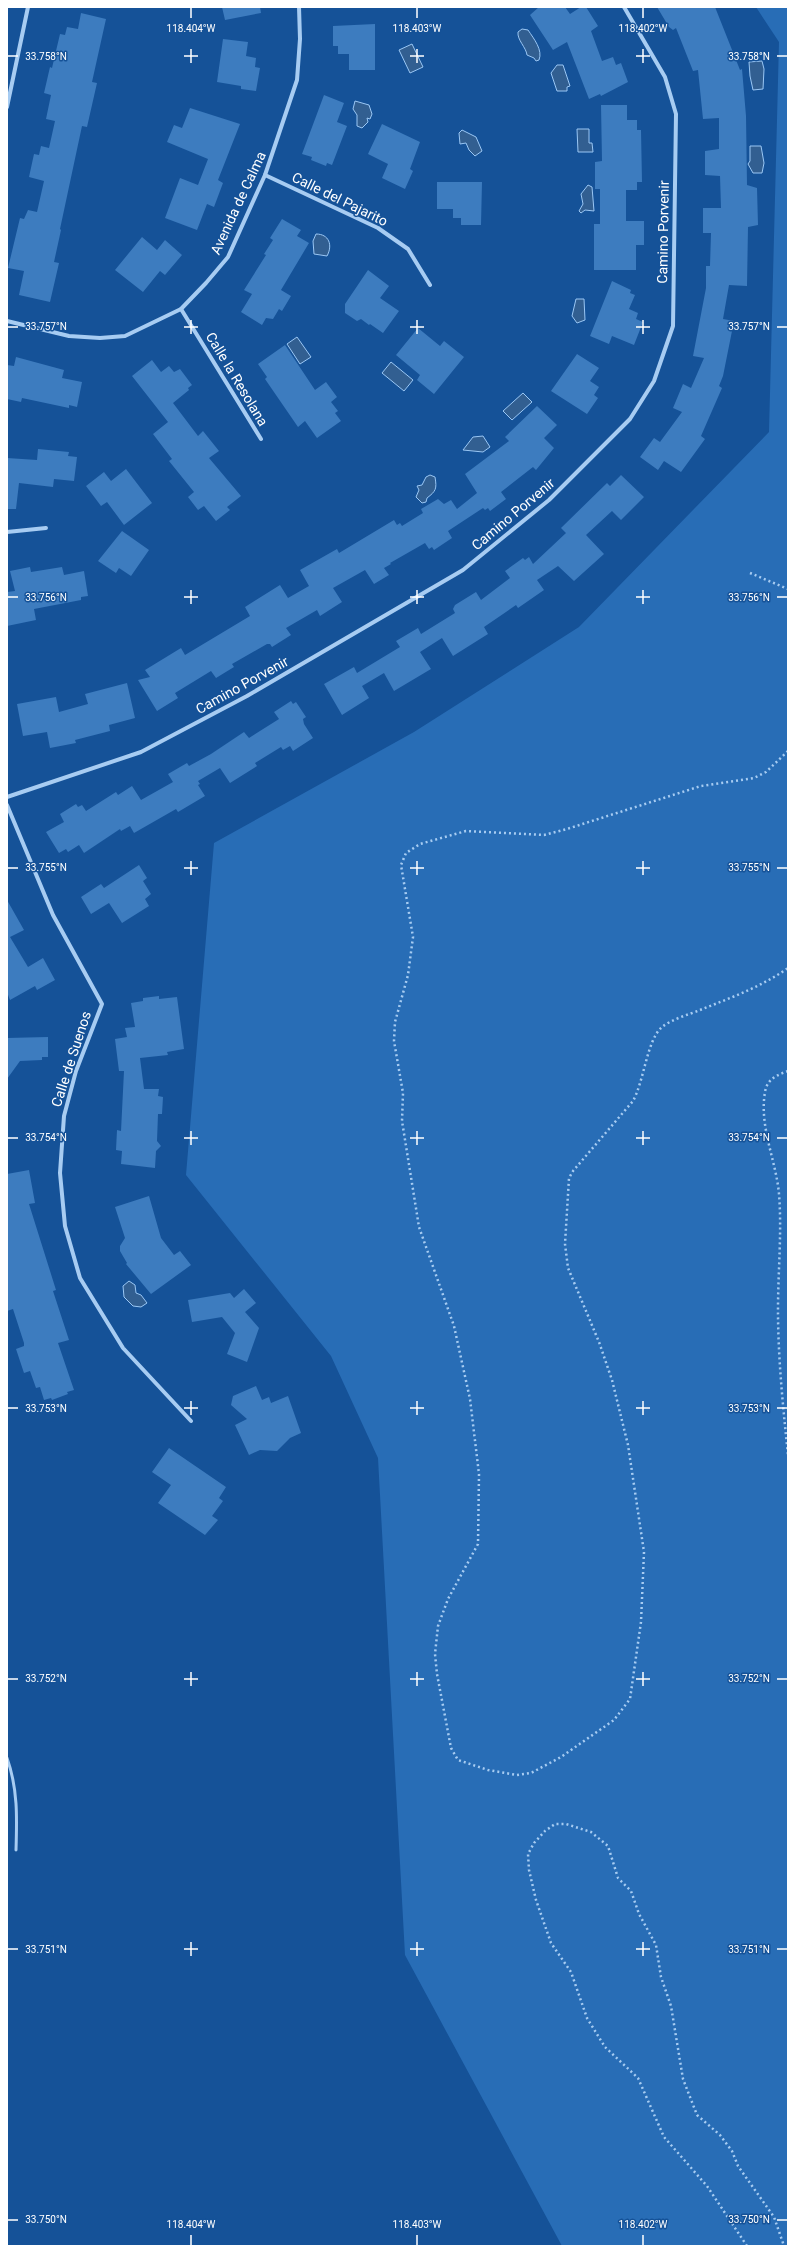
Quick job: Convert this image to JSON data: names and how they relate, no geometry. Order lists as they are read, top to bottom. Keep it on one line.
{"streets":{"street":["Calle del Pajarito","Avenida de Calma","Camino Porvenir","Calle la Resolana","Calle de Suenos"]},"crossings":[["Calle del Pajarito","Avenida de Calma"],["Avenida de Calma","Calle la Resolana"]],"coordinates":["118.404°W","118.403°W","118.402°W","33.758°N","33.757°N","33.756°N","33.755°N","33.754°N","33.753°N","33.752°N","33.751°N","33.750°N"]}
